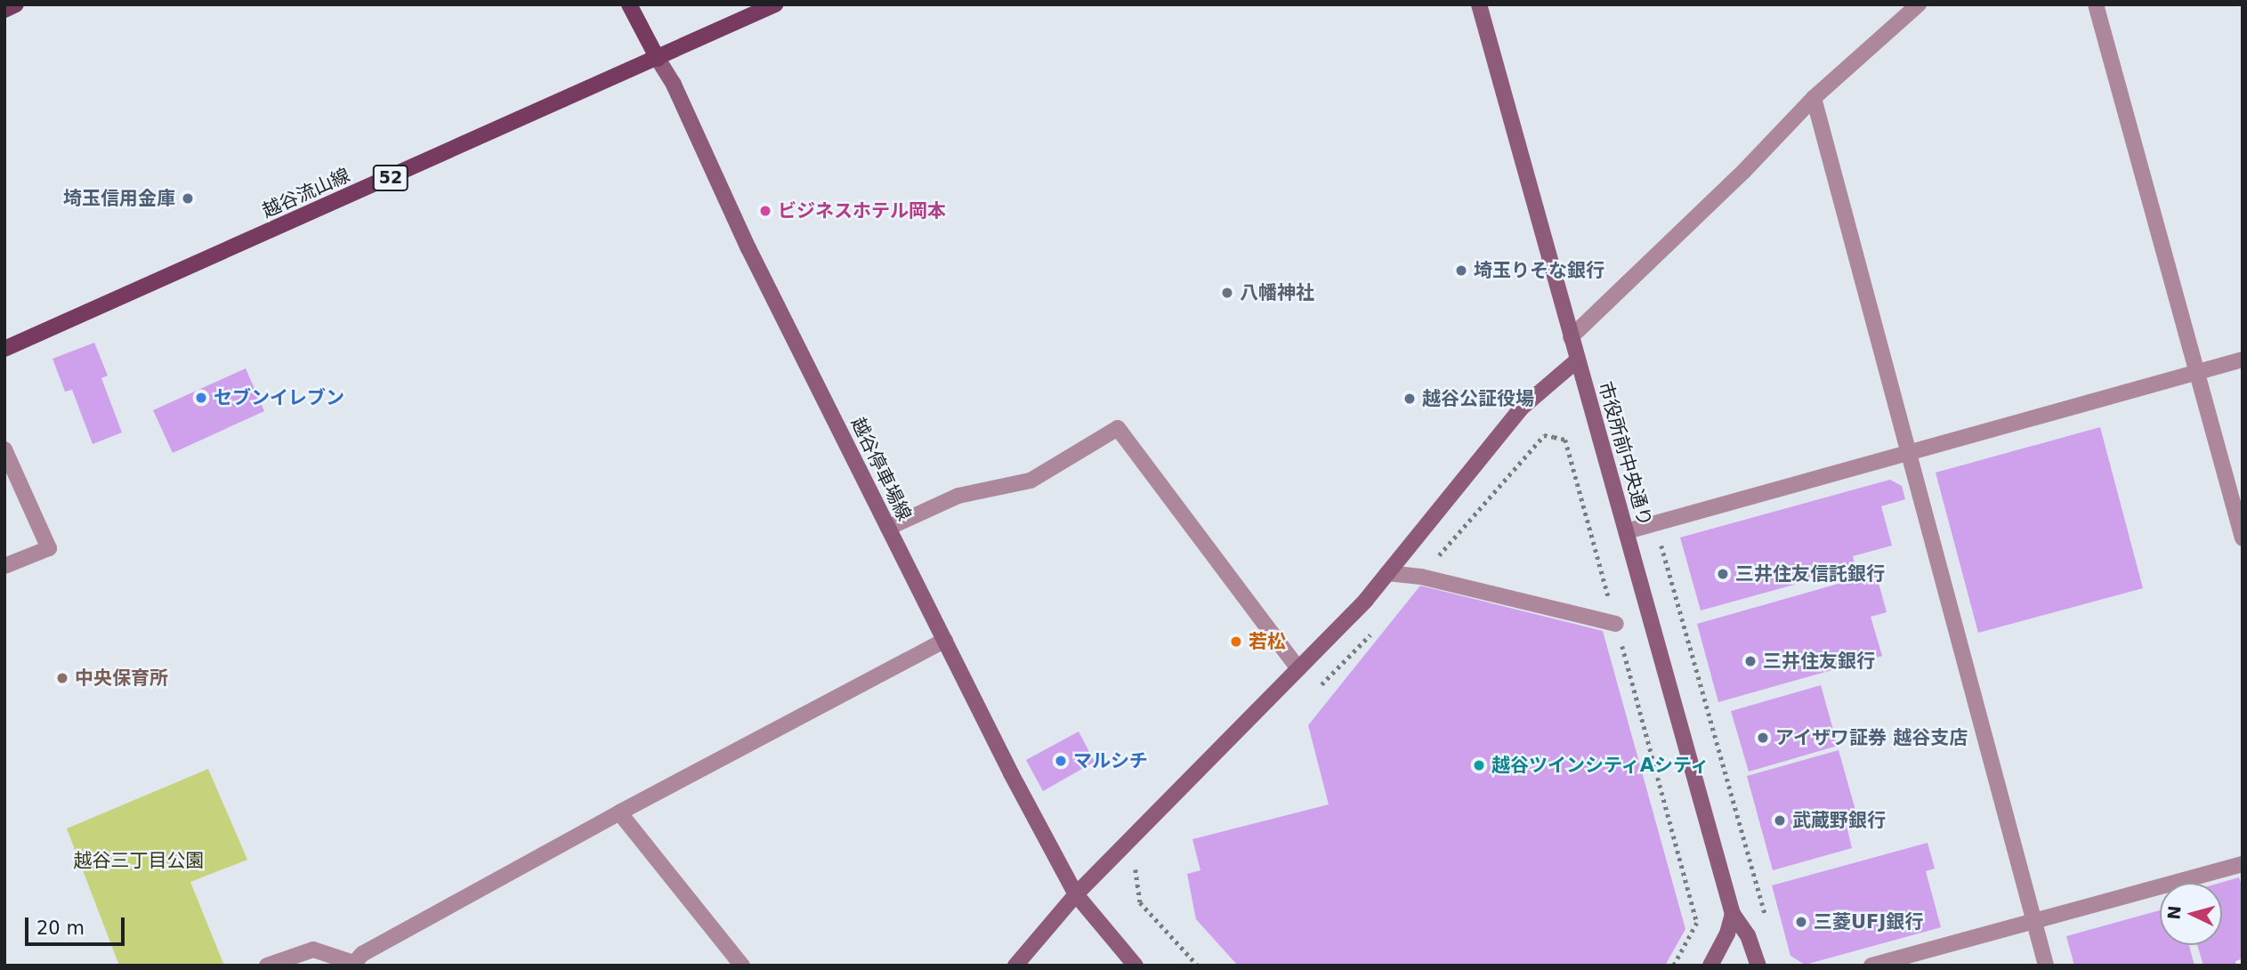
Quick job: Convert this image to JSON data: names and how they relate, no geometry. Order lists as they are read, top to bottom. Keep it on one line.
{"streets":{"main road":["52","越谷流山線"],"street":["市役所前中央通り","越谷停車場線"]},"crossings":[["越谷流山線","越谷停車場線"]],"parks":["越谷三丁目公園"],"places":["埼玉信用金庫","ビジネスホテル岡本","埼玉りそな銀行","八幡神社","セブンイレブン","越谷公証役場","三井住友信託銀行","若松","三井住友銀行","中央保育所","アイザワ証券 越谷支店","マルシチ","越谷ツインシティAシティ","武蔵野銀行","三菱UFJ銀行"],"scale_bar":"20 m","north":"left"}
